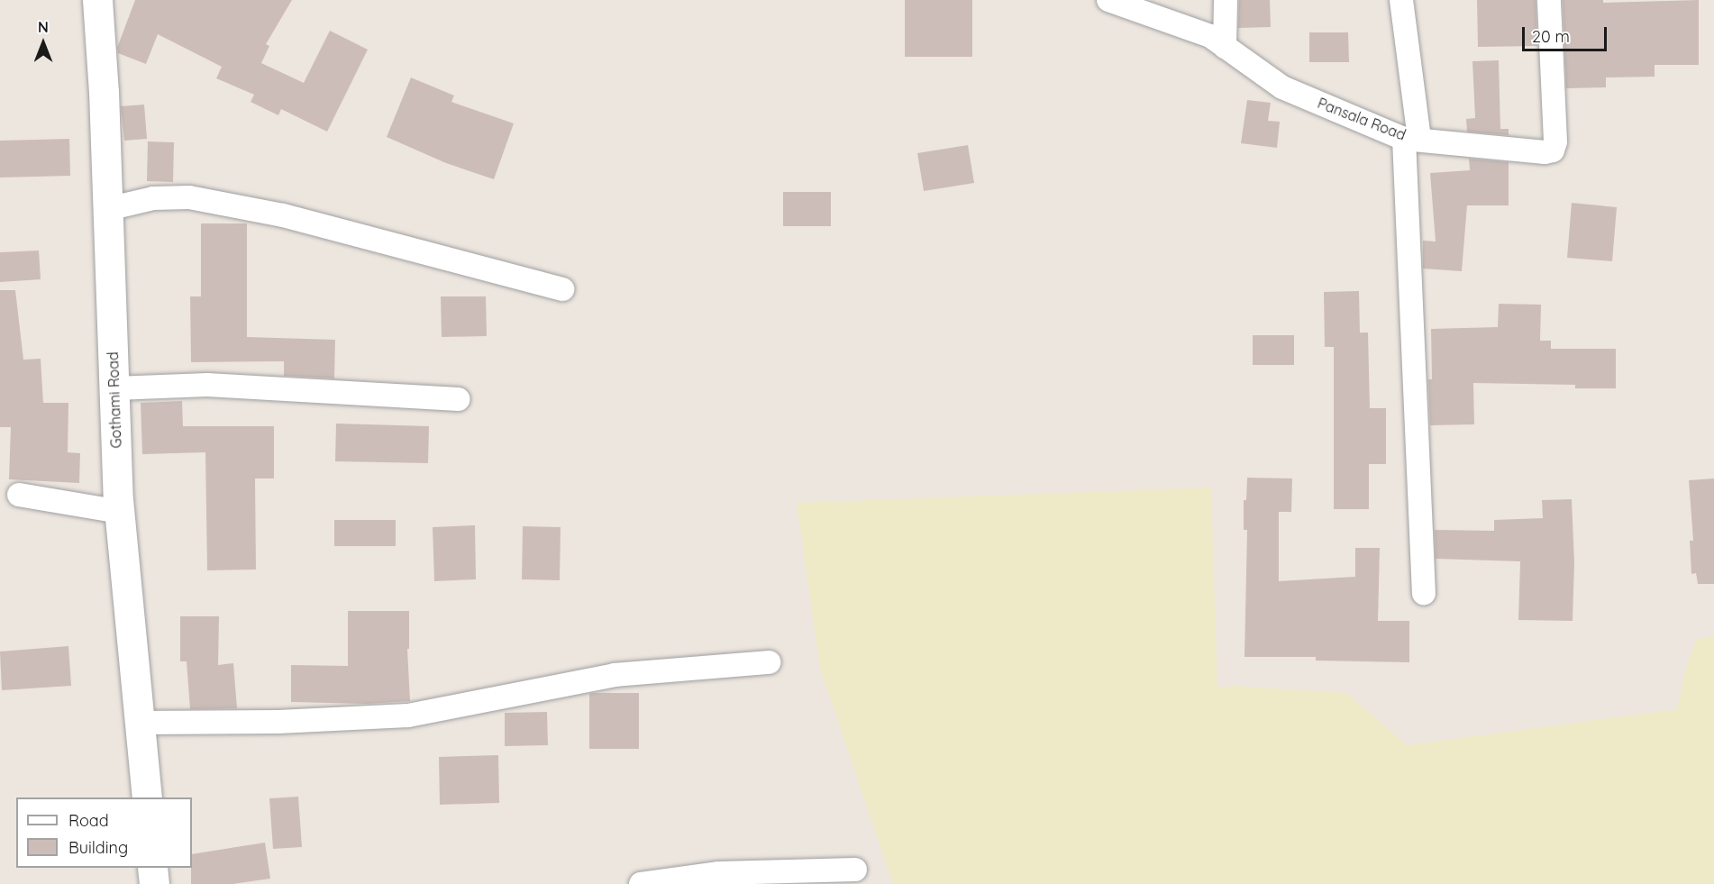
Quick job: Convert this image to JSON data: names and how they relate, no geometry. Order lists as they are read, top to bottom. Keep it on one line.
{"streets":{"street":["Pansala Road","Gothami Road"]},"legend":["Road","Building"],"scale_bar":"20 m","north":"top"}
